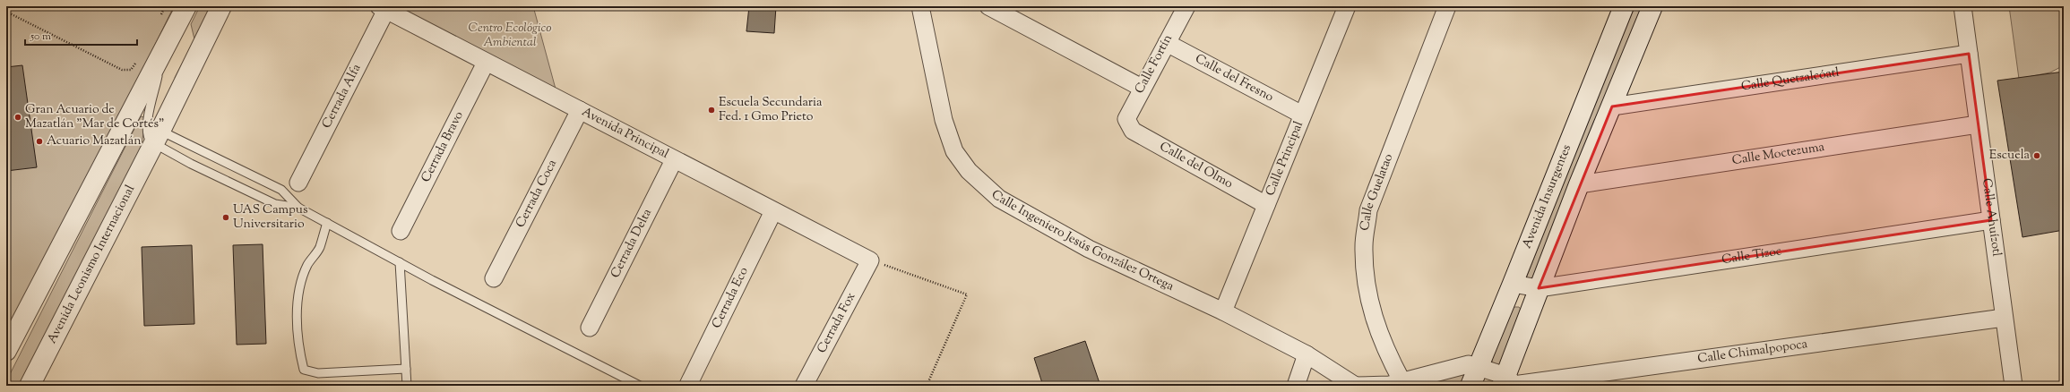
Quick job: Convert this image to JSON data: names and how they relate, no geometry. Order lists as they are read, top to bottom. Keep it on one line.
{"streets":{"main road":["Avenida Insurgentes","Avenida Leonismo Internacional"],"street":["Calle Fortín","Calle del Fresno","Calle Quetzalcóatl","Cerrada Alfa","Avenida Principal","Cerrada Bravo","Calle Moctezuma","Calle Principal","Calle del Olmo","Calle Guelatao","Cerrada Coca","Calle Ahuízotl","Calle Ingeniero Jesús González Ortega","Cerrada Delta","Calle Tízoc","Cerrada Eco","Cerrada Fox","Calle Chimalpopoca"]},"crossings":[["Calle Fortín","Calle del Fresno"],["Calle Fortín","Calle del Olmo"],["Calle del Fresno","Calle Principal"],["Calle Quetzalcóatl","Avenida Insurgentes"],["Calle Quetzalcóatl","Calle Ahuízotl"],["Cerrada Alfa","Avenida Principal"],["Avenida Principal","Cerrada Bravo"],["Avenida Principal","Cerrada Coca"],["Avenida Principal","Cerrada Delta"],["Avenida Principal","Cerrada Eco"],["Avenida Principal","Cerrada Fox"],["Calle Moctezuma","Avenida Insurgentes"],["Calle Moctezuma","Calle Ahuízotl"],["Calle Principal","Calle del Olmo"],["Calle Principal","Calle Ingeniero Jesús González Ortega"],["Avenida Insurgentes","Calle Tízoc"],["Avenida Insurgentes","Calle Chimalpopoca"],["Calle Ahuízotl","Calle Tízoc"],["Calle Ahuízotl","Calle Chimalpopoca"]],"parks":["Centro Ecológico Ambiental"],"places":["Escuela Secundaria Fed. 1 Gmo Prieto","Gran Acuario de Mazatlán \"Mar de Cortés\"","Acuario Mazatlán","Escuela","UAS Campus Universitario"],"scale_bar":"50 m"}
